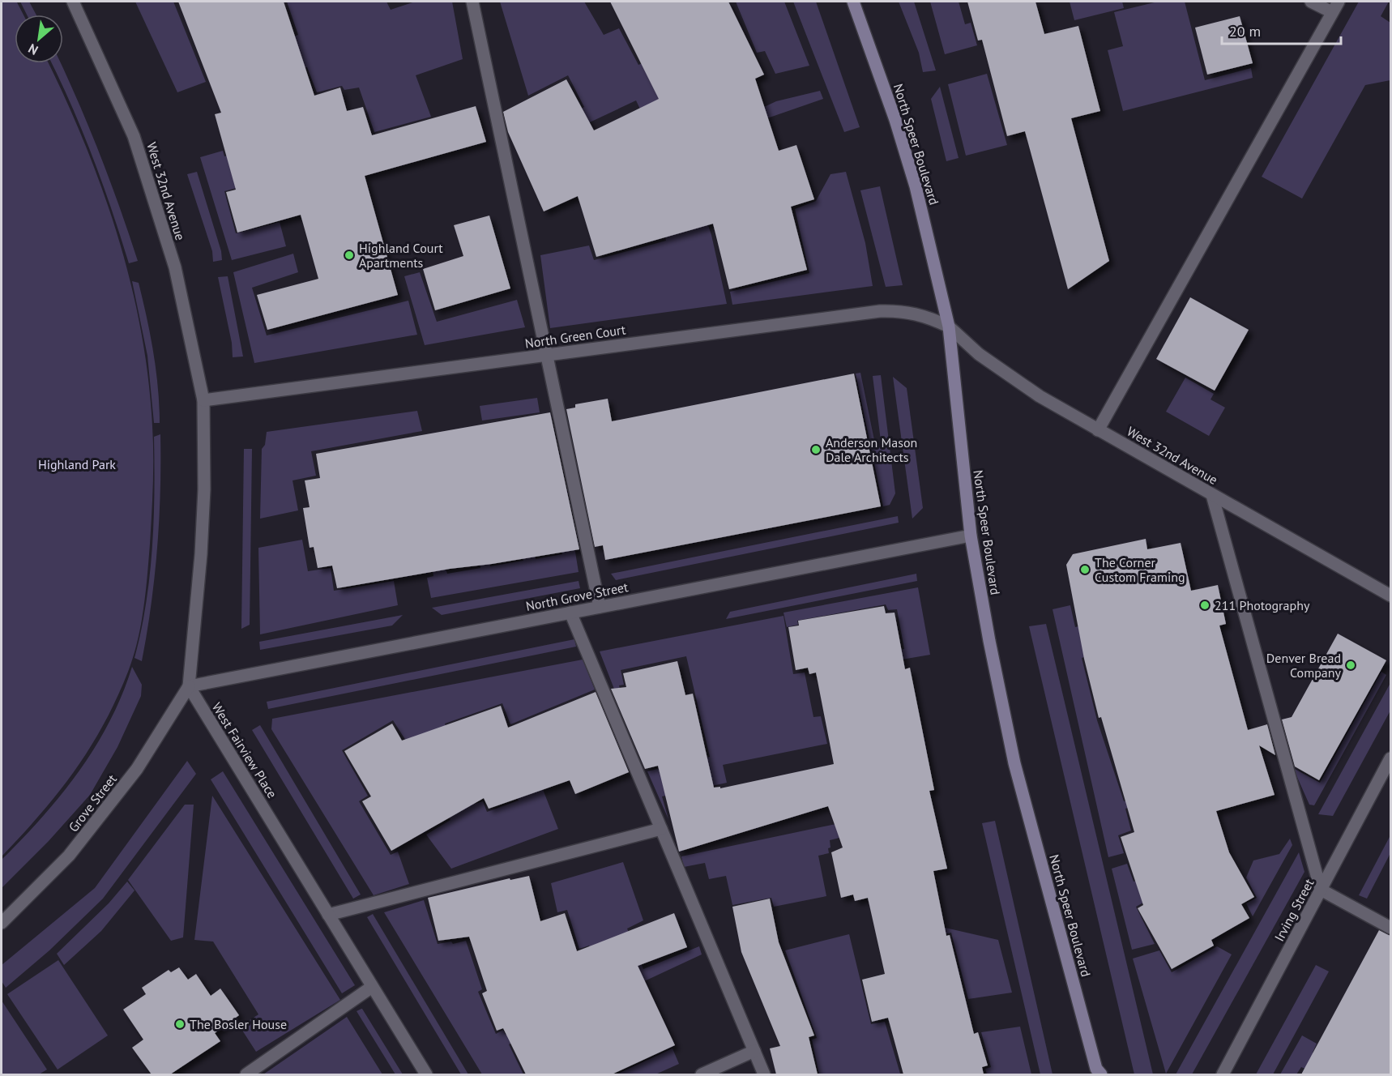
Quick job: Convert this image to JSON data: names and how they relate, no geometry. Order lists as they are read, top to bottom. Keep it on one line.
{"streets":{"main road":["North Speer Boulevard"],"street":["West 32nd Avenue","North Green Court","North Grove Street","West Fairview Place","Grove Street","Irving Street"]},"crossings":[["North Speer Boulevard","West 32nd Avenue"],["North Speer Boulevard","North Green Court"],["North Speer Boulevard","North Grove Street"],["West 32nd Avenue","North Green Court"],["North Grove Street","West Fairview Place"],["North Grove Street","Grove Street"],["West Fairview Place","Grove Street"]],"parks":["Highland Park"],"places":["Highland Court Apartments","Anderson Mason Dale Architects","The Corner Custom Framing","211 Photography","Denver Bread Company","The Bosler House"],"scale_bar":"20 m","north":"bottom left"}
